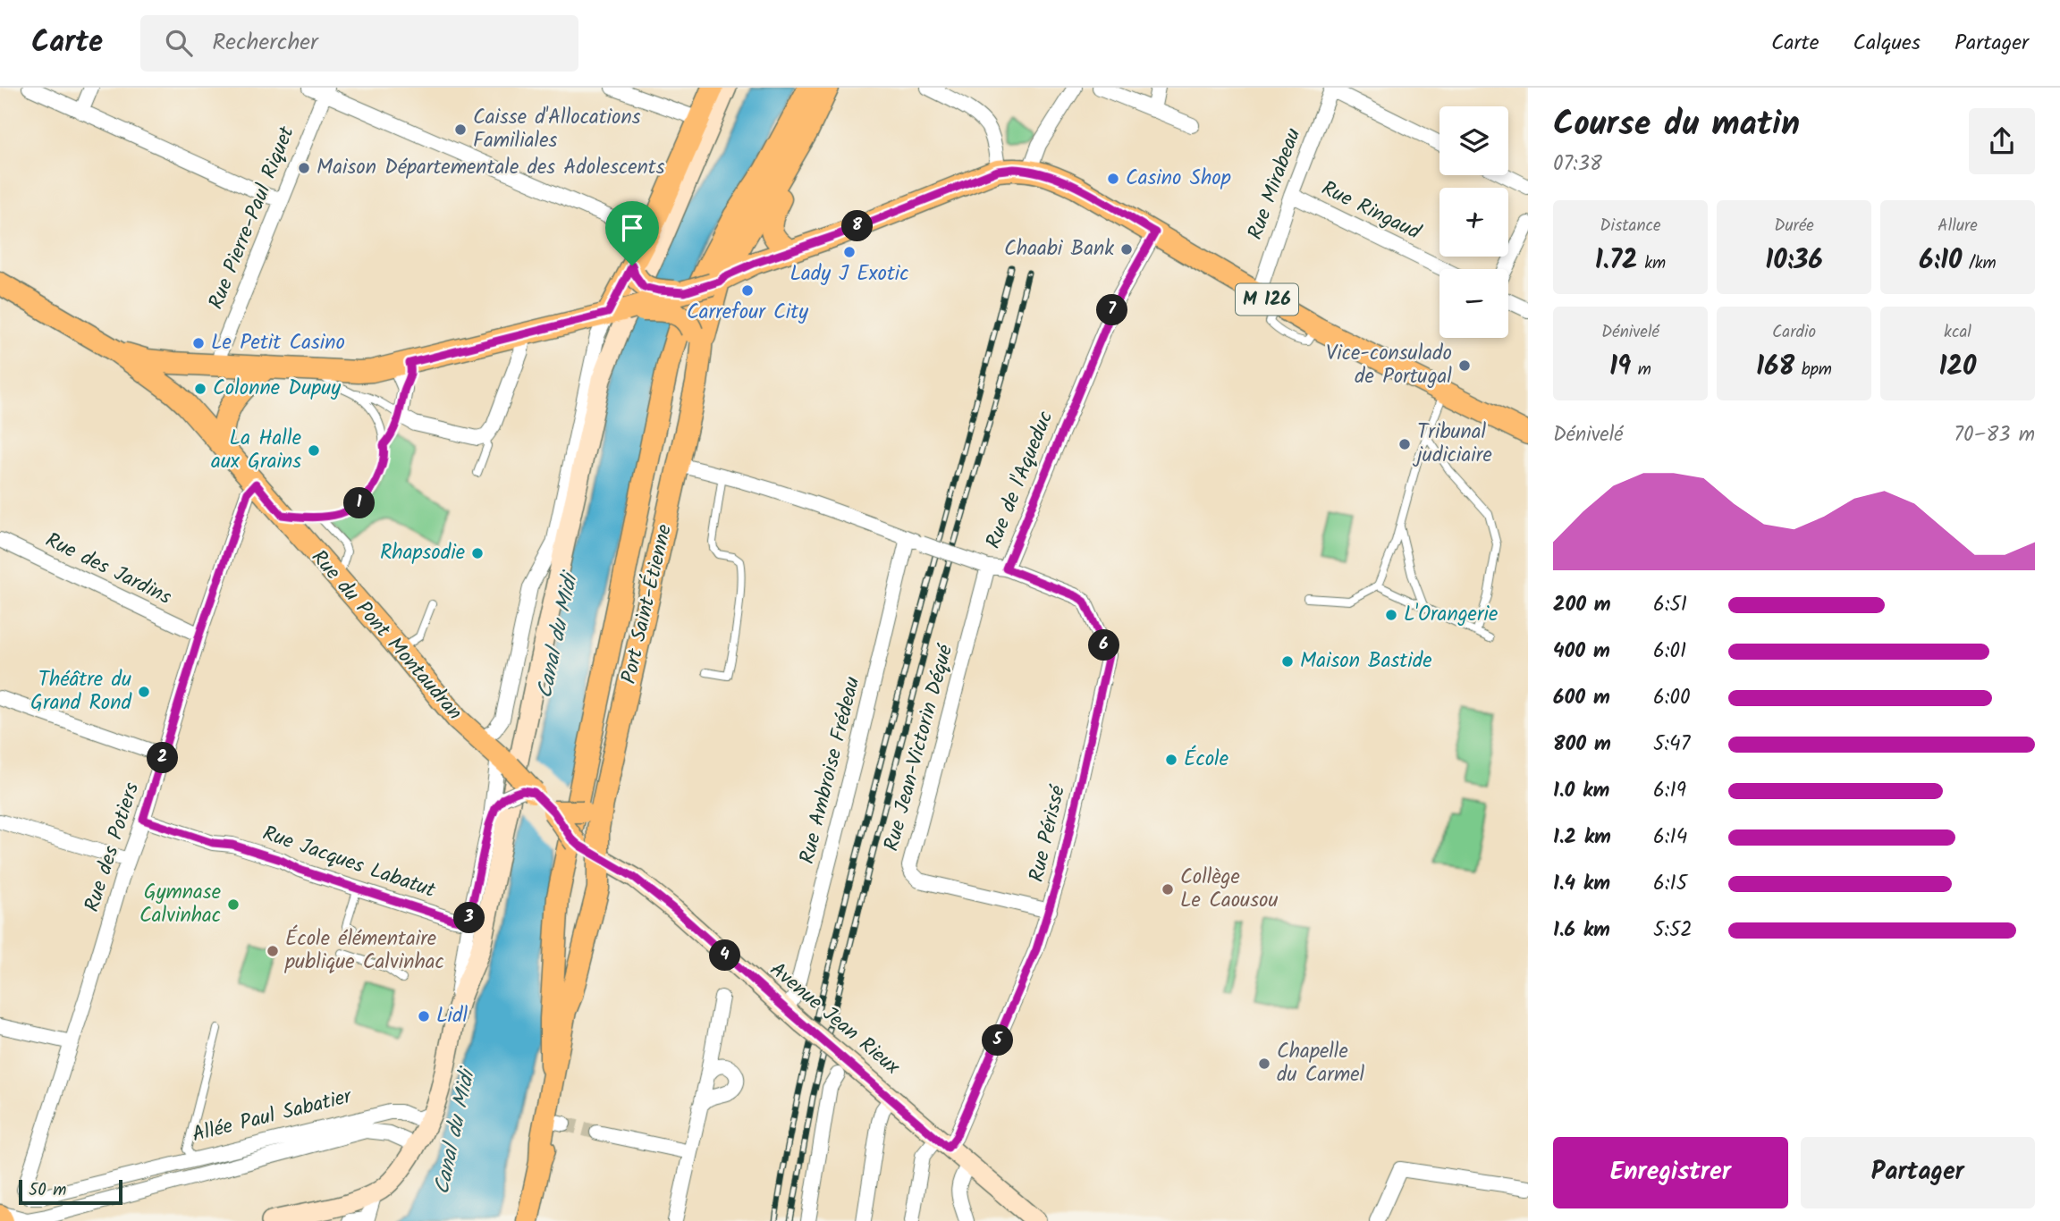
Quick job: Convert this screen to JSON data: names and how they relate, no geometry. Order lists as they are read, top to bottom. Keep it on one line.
{"streets":{"main road":["M 126","Port Saint-Étienne","Rue du Pont Montaudran","Avenue Jean Rieux"],"street":["Rue Mirabeau","Rue Ringaud","Rue Pierre-Paul Riquet","Rue de l'Aqueduc","Rue des Jardins","Rue Jean-Victorin Déqué","Rue Ambroise Frédeau","Rue Périssé","Rue des Potiers","Rue Jacques Labatut","Allée Paul Sabatier"]},"crossings":[["Rue Mirabeau","Rue Ringaud"],["Rue Mirabeau","M 126"],["M 126","Rue de l'Aqueduc"],["M 126","Port Saint-Étienne"],["Rue de l'Aqueduc","Port Saint-Étienne"],["Rue de l'Aqueduc","Rue Jean-Victorin Déqué"],["Rue de l'Aqueduc","Rue Ambroise Frédeau"],["Rue de l'Aqueduc","Rue Périssé"],["Rue des Jardins","Rue des Potiers"],["Port Saint-Étienne","Rue du Pont Montaudran"],["Port Saint-Étienne","Avenue Jean Rieux"],["Rue du Pont Montaudran","Rue des Potiers"],["Rue du Pont Montaudran","Avenue Jean Rieux"],["Rue Jean-Victorin Déqué","Rue Périssé"],["Rue Ambroise Frédeau","Avenue Jean Rieux"],["Rue Périssé","Avenue Jean Rieux"],["Rue des Potiers","Rue Jacques Labatut"],["Rue des Potiers","Allée Paul Sabatier"]],"water":["Canal du Midi"],"places":["Caisse d'Allocations Familiales","Maison Départementale des Adolescents","Casino Shop","Chaabi Bank","Lady J Exotic","Carrefour City","Le Petit Casino","Vice-consulado de Portugal","Colonne Dupuy","Tribunal judiciaire","La Halle aux Grains","Rhapsodie","L'Orangerie","Maison Bastide","Théâtre du Grand Rond","École","Collège Le Caousou","Gymnase Calvinhac","École élémentaire publique Calvinhac","Lidl","Chapelle du Carmel"],"scale_bar":"50 m","page":{"header":"Carte","search":"Rechercher","nav":["Carte","Calques","Partager"],"heading":["Course du matin","07:38"],"map_buttons":["+","−"],"stats":[["Distance","1.72 km"],["Durée","10:36"],["Allure","6:10 /km"],["Dénivelé","19 m"],["Cardio","168 bpm"],["kcal","120"]],"pins":["8","7","1","6","2","3","4","5"],"chart":["Dénivelé","70–83 m"],"list":[{"name":"200 m","note":"6:51"},{"name":"400 m","note":"6:01"},{"name":"600 m","note":"6:00"},{"name":"800 m","note":"5:47"},{"name":"1.0 km","note":"6:19"},{"name":"1.2 km","note":"6:14"},{"name":"1.4 km","note":"6:15"},{"name":"1.6 km","note":"5:52"}],"buttons":["Enregistrer","Partager"],"scale":"50 m"}}
